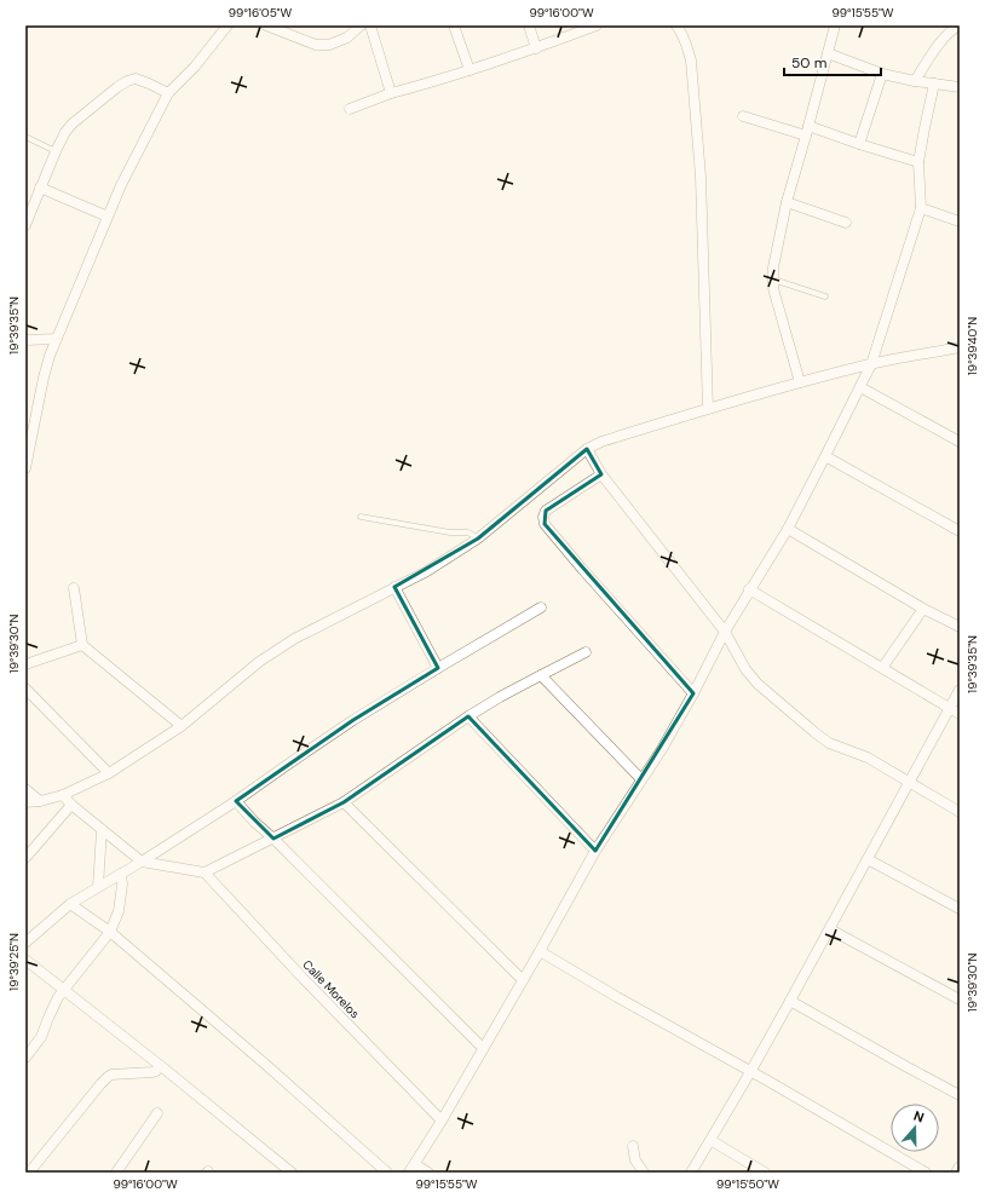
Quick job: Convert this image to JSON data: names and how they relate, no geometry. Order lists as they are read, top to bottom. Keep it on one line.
{"streets":{"street":["Calle Morelos"]},"scale_bar":"50 m","north":"top","coordinates":["99°16'05\"W","99°16'00\"W","99°15'55\"W","19°39'35\"N","19°39'40\"N","19°39'30\"N","19°39'25\"N","99°15'50\"W"]}
